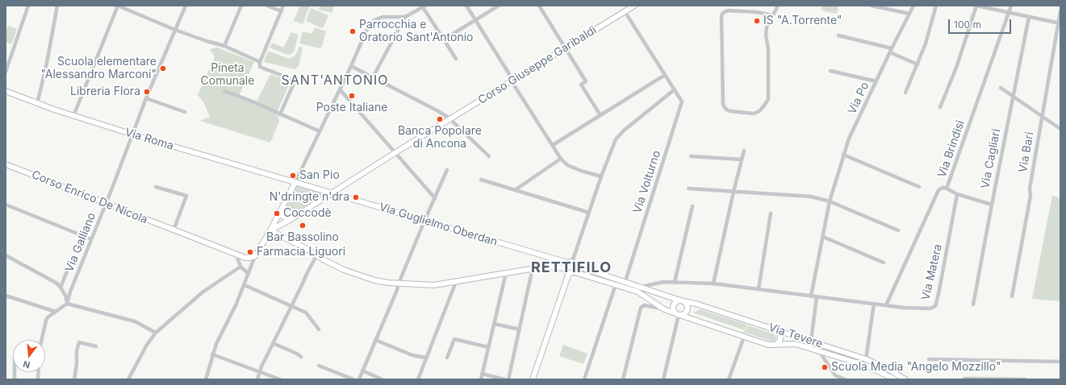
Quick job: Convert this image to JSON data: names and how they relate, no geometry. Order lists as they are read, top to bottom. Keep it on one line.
{"streets":{"street":["Corso Giuseppe Garibaldi","Via Po","Via Roma","Via Brindisi","Via Bari","Via Cagliari","Via Volturno","Corso Enrico De Nicola","Via Guglielmo Oberdan","Via Galliano","Via Matera","Via Tevere"]},"crossings":[["Corso Giuseppe Garibaldi","Via Roma"],["Corso Giuseppe Garibaldi","Via Volturno"],["Corso Giuseppe Garibaldi","Via Guglielmo Oberdan"],["Via Roma","Via Guglielmo Oberdan"],["Via Roma","Via Galliano"],["Via Brindisi","Via Matera"],["Via Volturno","Via Tevere"],["Corso Enrico De Nicola","Via Galliano"],["Via Guglielmo Oberdan","Via Tevere"]],"districts":["SANT'ANTONIO","RETTIFILO"],"parks":["Pineta Comunale"],"places":["IS \"A.Torrente\"","Parrocchia e Oratorio Sant'Antonio","Scuola elementare \"Alessandro Marconi\"","Libreria Flora","Poste Italiane","Banca Popolare di Ancona","San Pio","N'dringte n'dra","Coccodè","Bar Bassolino","Farmacia Liguori","Scuola Media \"Angelo Mozzillo\""],"scale_bar":"100 m","north":"bottom"}
